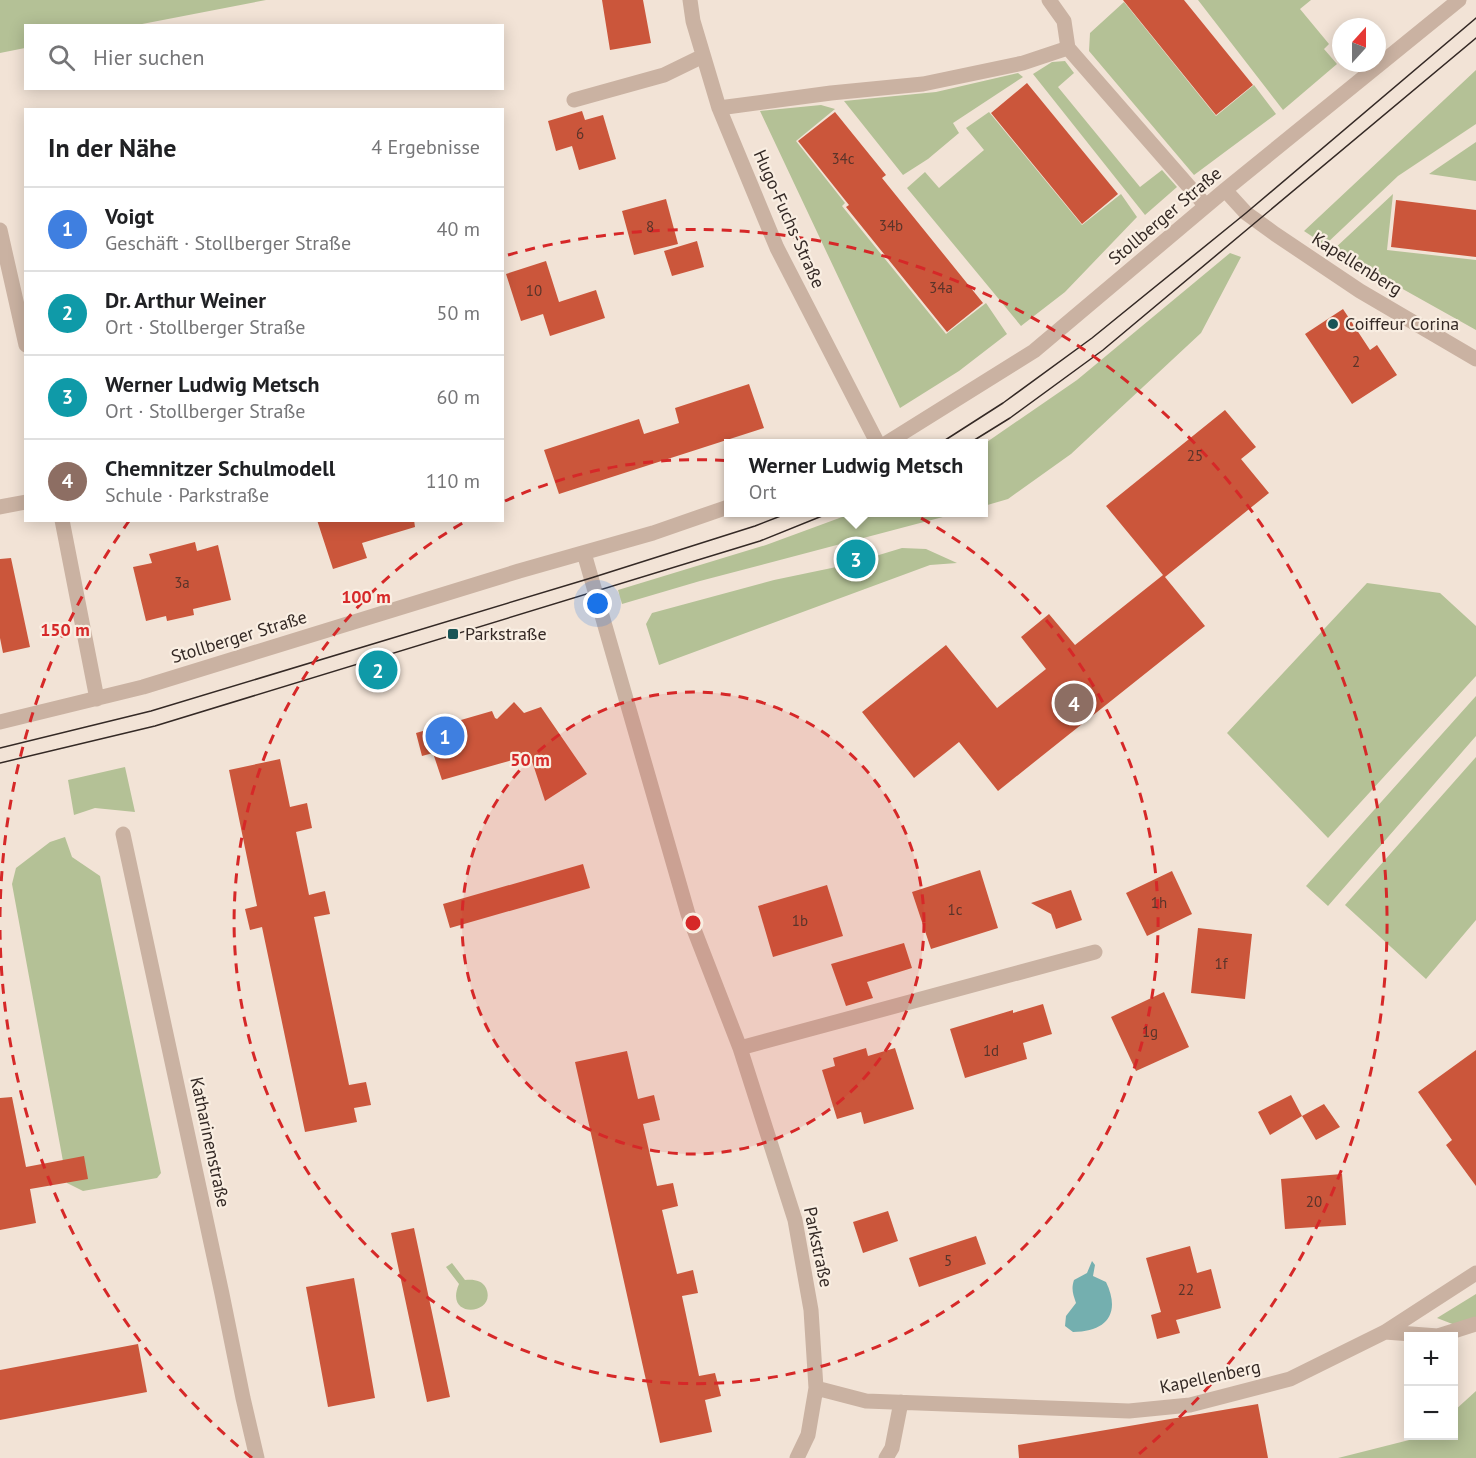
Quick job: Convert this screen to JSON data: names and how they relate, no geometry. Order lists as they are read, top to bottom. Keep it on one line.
{"streets":{"street":["Stollberger Straße","Hugo-Fuchs-Straße","Kapellenberg","Katharinenstraße","Parkstraße"]},"crossings":[["Stollberger Straße","Kapellenberg"],["Stollberger Straße","Parkstraße"],["Kapellenberg","Parkstraße"]],"places":{"other":["Coiffeur Corina"],"transit":["Parkstraße"]},"house_numbers":["6","34c","34b","8","34a","10","2","25","3a","1h","1c","1b","1f","1g","1d","20","5","22"],"north":"top","page":{"search":"Hier suchen","heading":["In der Nähe","4 Ergebnisse"],"list":[{"mark":"1","name":"Voigt","note":"Geschäft · Stollberger Straße","value":"40 m"},{"mark":"2","name":"Dr. Arthur Weiner","note":"Ort · Stollberger Straße","value":"50 m"},{"mark":"3","name":"Werner Ludwig Metsch","note":"Ort · Stollberger Straße","value":"60 m"},{"mark":"4","name":"Chemnitzer Schulmodell","note":"Schule · Parkstraße","value":"110 m"}],"popup":["Werner Ludwig Metsch","Ort"],"pins":["3","2","4","1"],"map_buttons":["+","−"]},"rings":["100 m","150 m","50 m"]}
